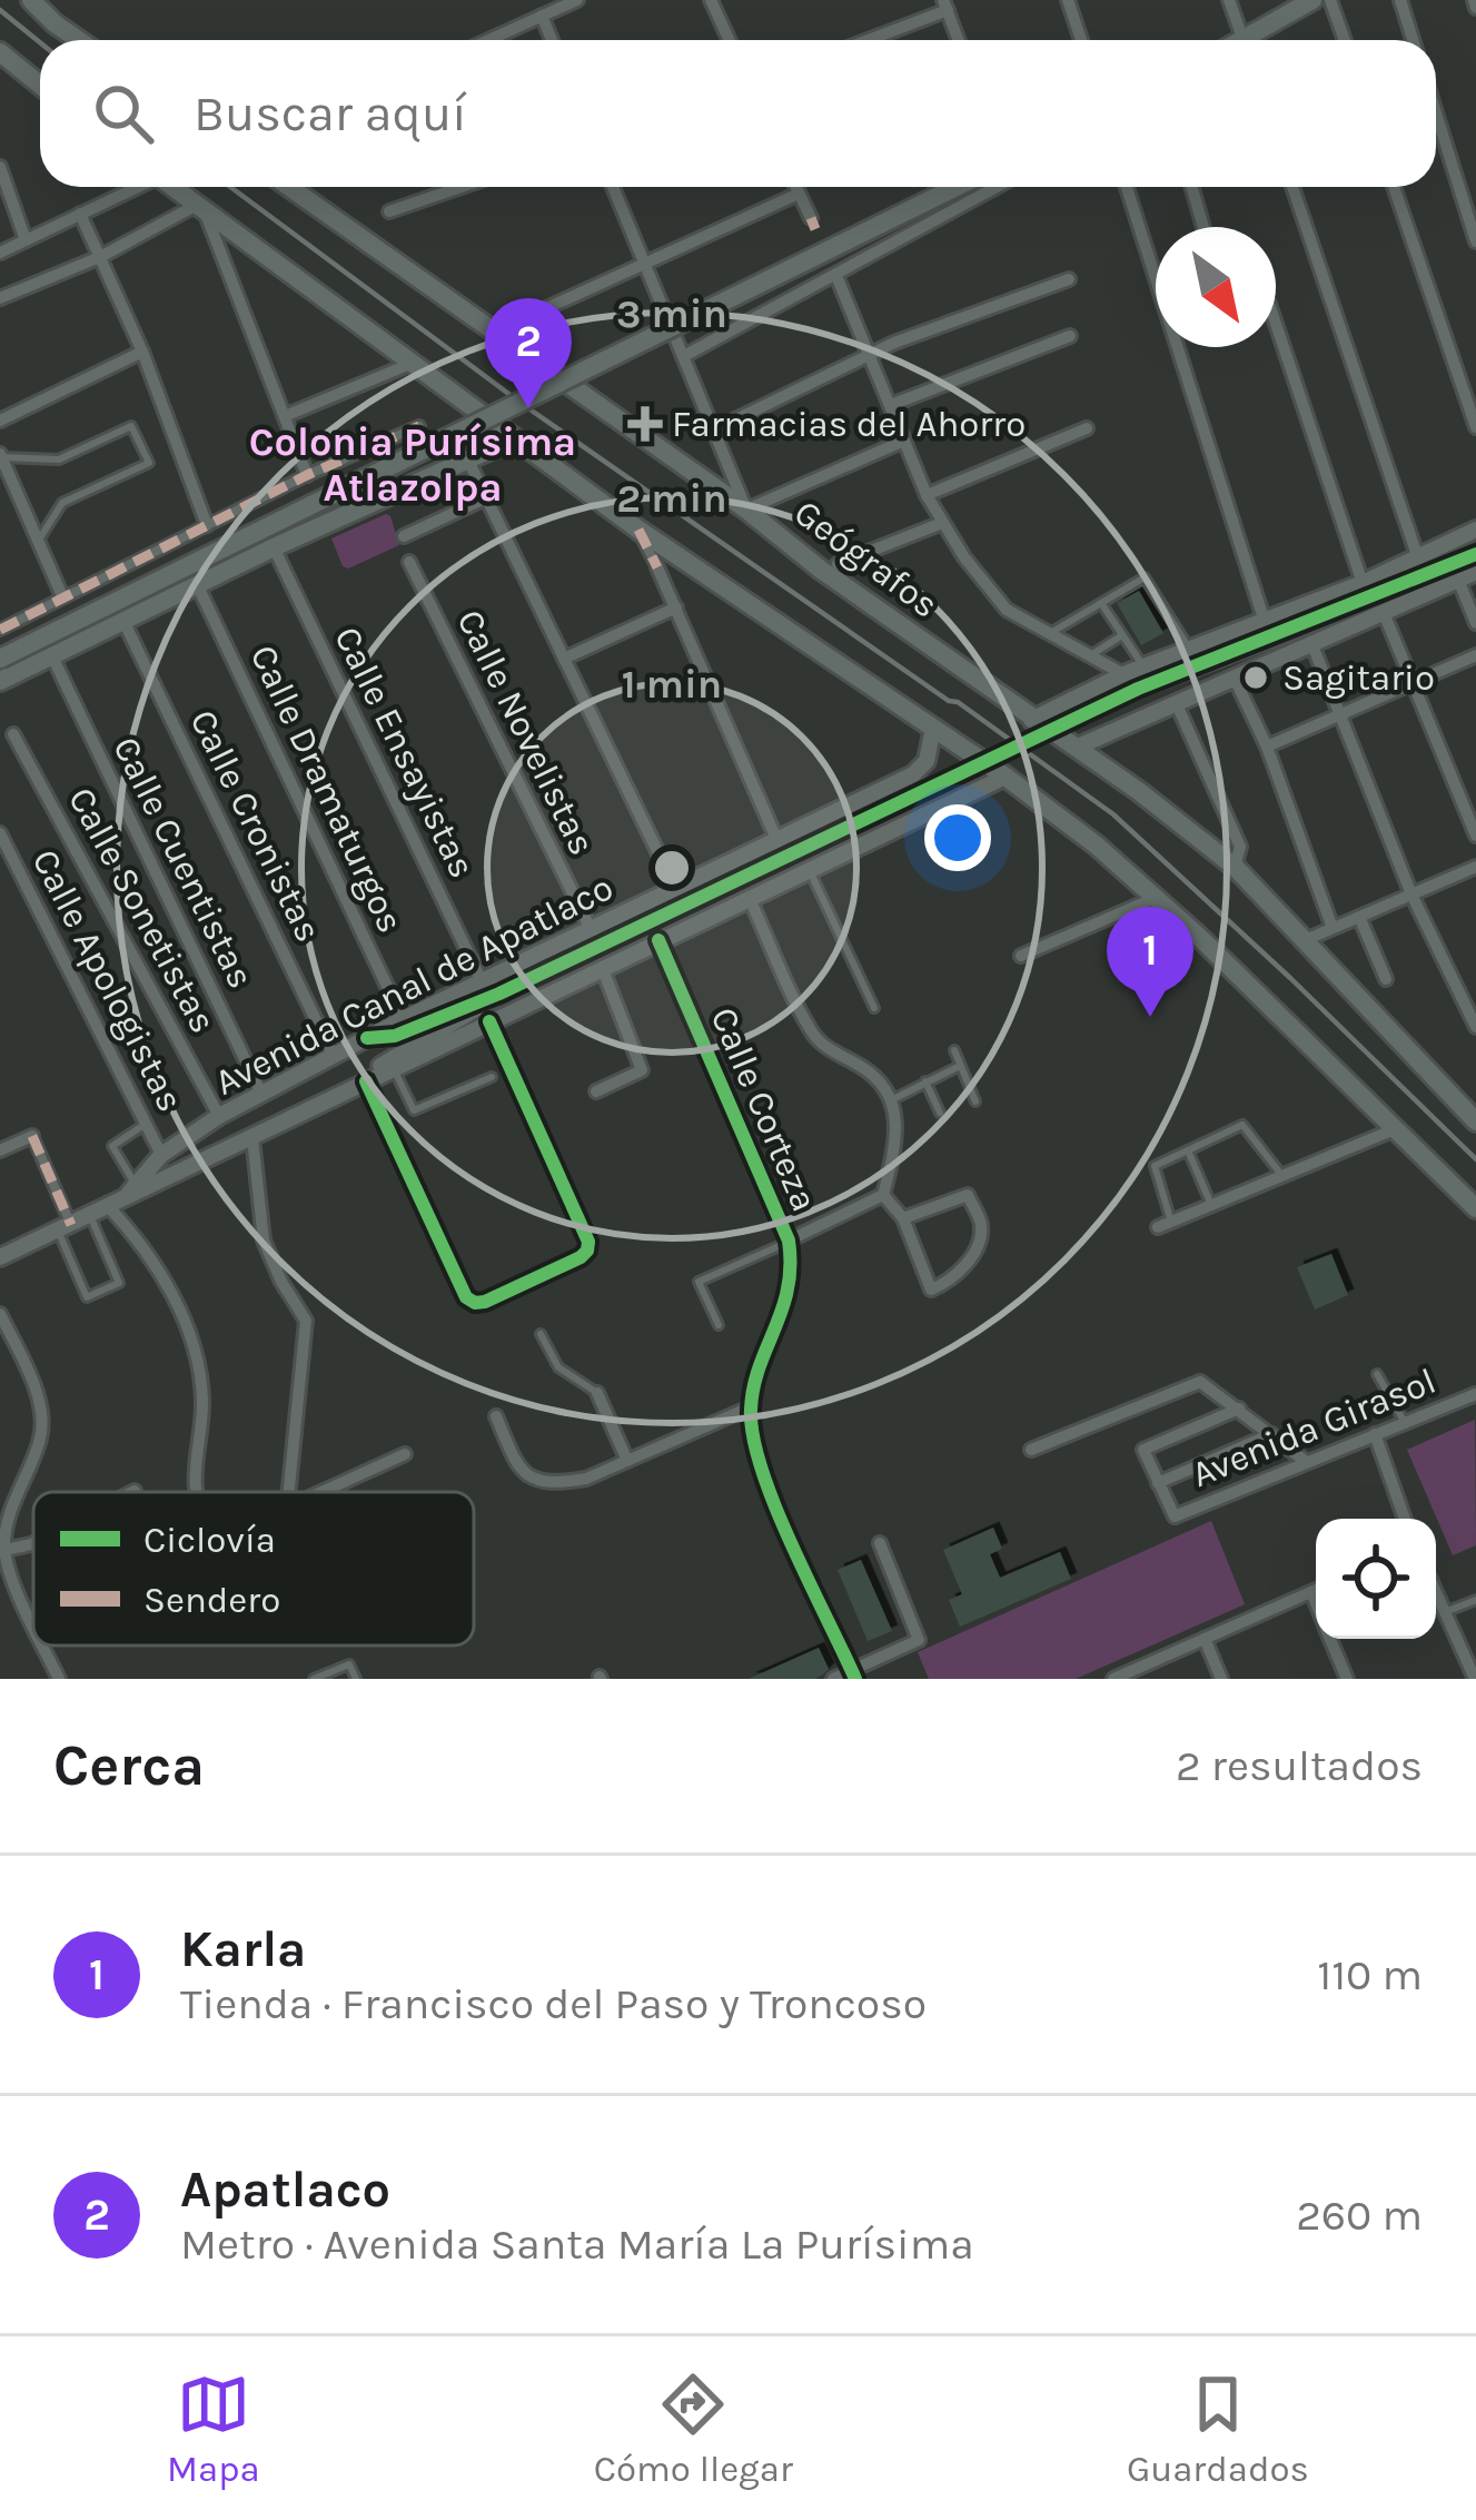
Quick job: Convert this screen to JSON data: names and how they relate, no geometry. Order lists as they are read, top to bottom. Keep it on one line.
{"streets":{"main road":["Geógrafos"],"street":["Calle Novelistas","Calle Ensayistas","Calle Dramaturgos","Calle Cronistas","Calle Cuentistas","Calle Sonetistas","Calle Apologistas","Avenida Canal de Apatlaco","Calle Corteza","Avenida Girasol"]},"crossings":[["Calle Novelistas","Avenida Canal de Apatlaco"],["Calle Ensayistas","Avenida Canal de Apatlaco"],["Calle Dramaturgos","Avenida Canal de Apatlaco"],["Calle Cronistas","Avenida Canal de Apatlaco"],["Calle Cuentistas","Avenida Canal de Apatlaco"],["Calle Sonetistas","Avenida Canal de Apatlaco"],["Calle Apologistas","Avenida Canal de Apatlaco"],["Avenida Canal de Apatlaco","Calle Corteza"]],"districts":["Colonia Purísima Atlazolpa"],"places":{"health":["Farmacias del Ahorro"],"other":["Sagitario"]},"legend":["Ciclovía","Sendero"],"north":"bottom right","page":{"search":"Buscar aquí","pins":["2","1"],"heading":["Cerca","2 resultados"],"list":[{"mark":"1","name":"Karla","note":"Tienda · Francisco del Paso y Troncoso","value":"110 m"},{"mark":"2","name":"Apatlaco","note":"Metro · Avenida Santa María La Purísima","value":"260 m"}],"nav":["Mapa","Cómo llegar","Guardados"]},"rings":["3 min","2 min","1 min"]}
